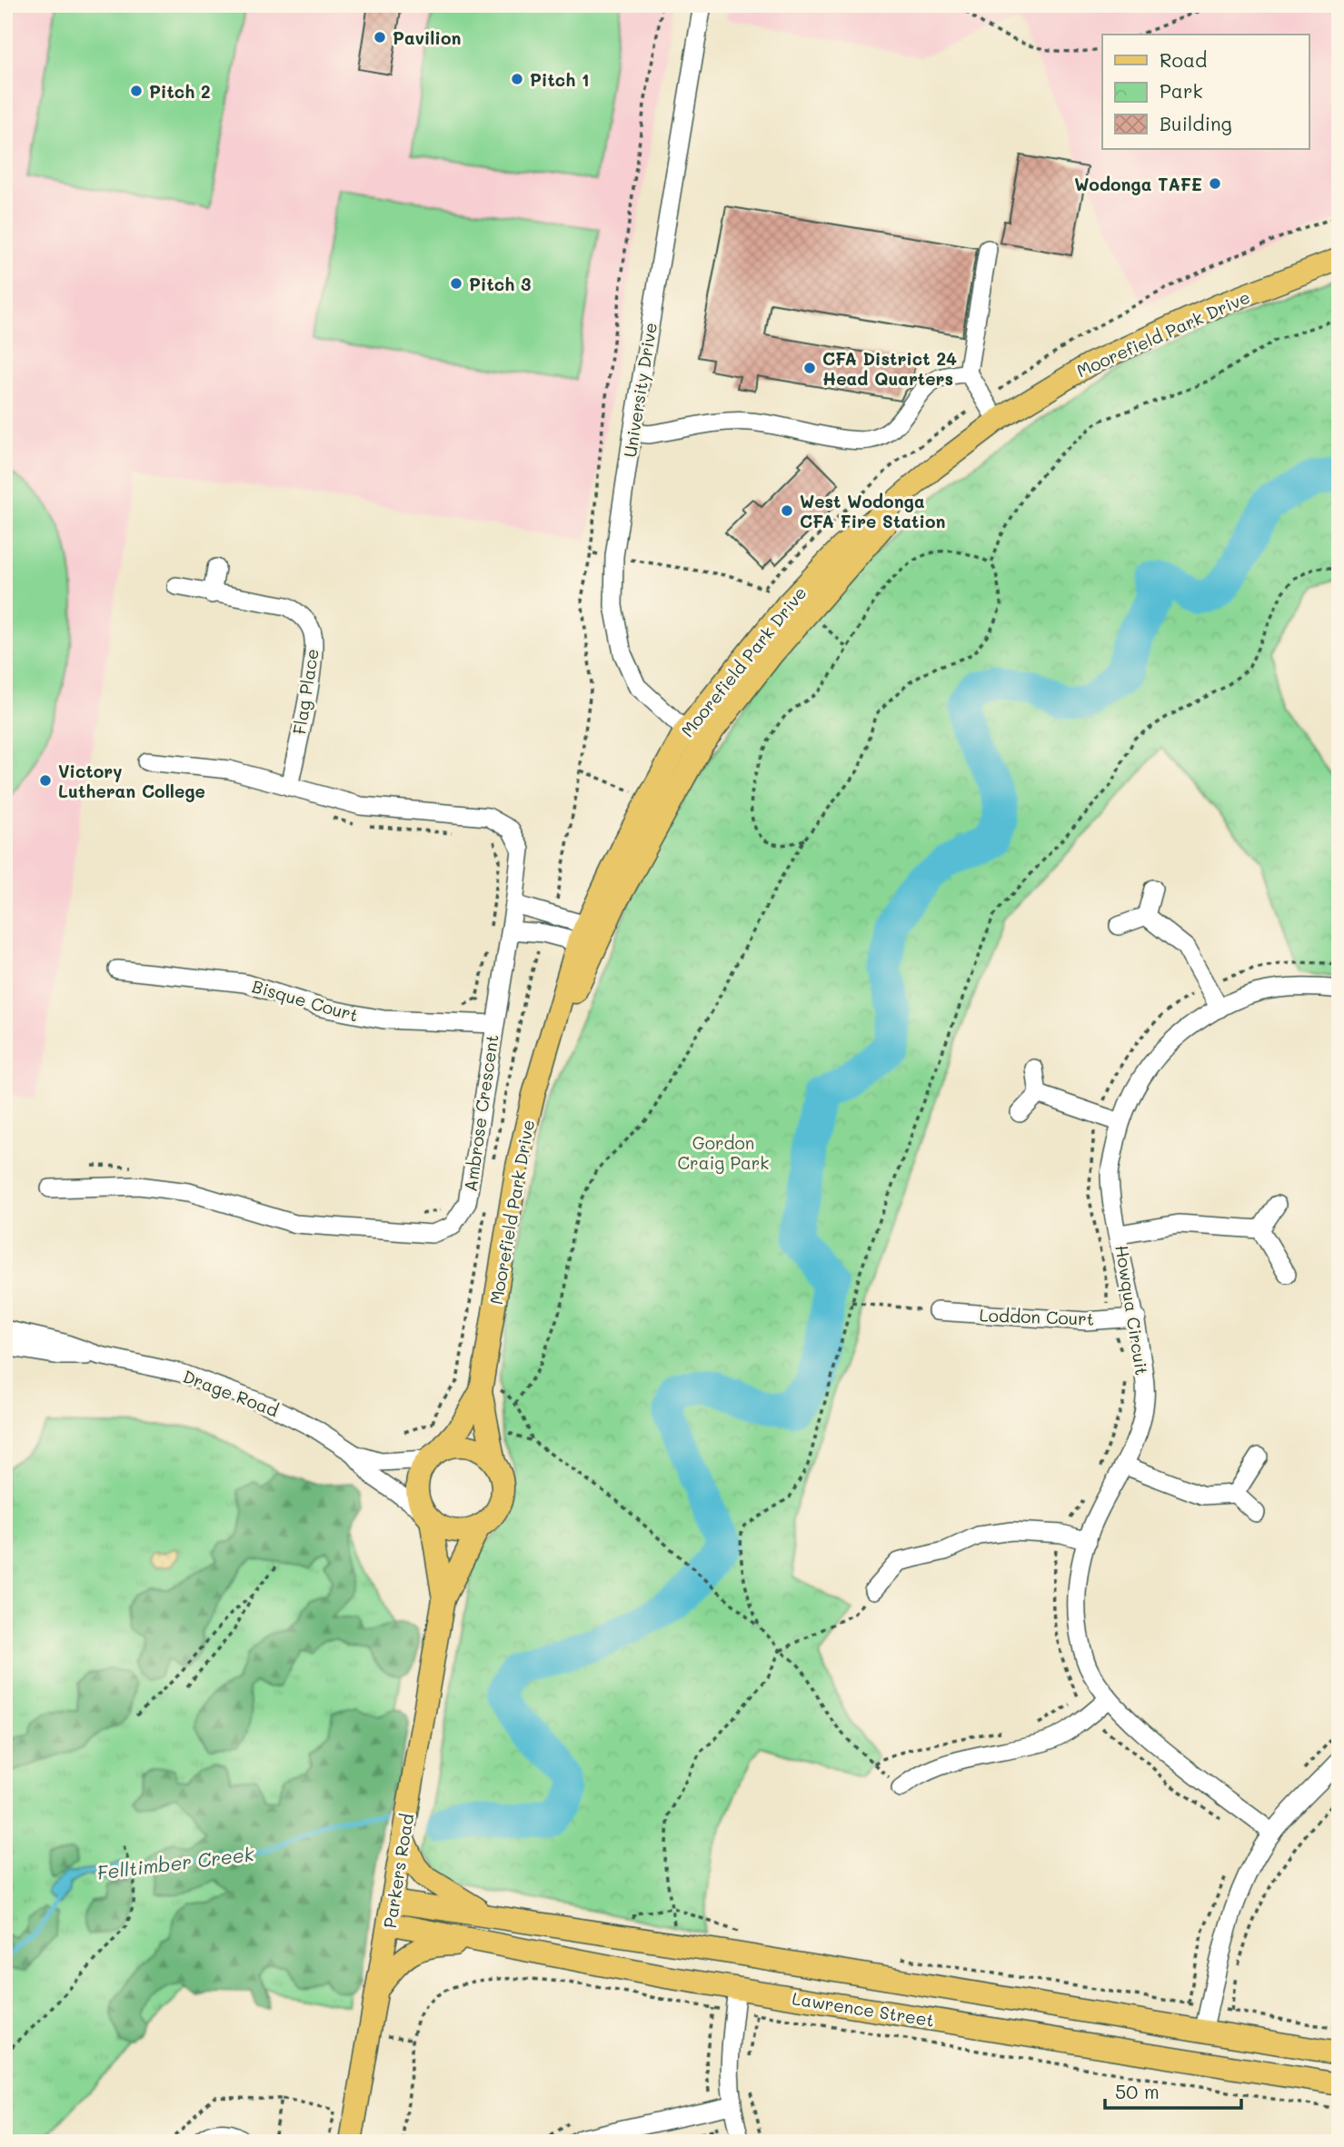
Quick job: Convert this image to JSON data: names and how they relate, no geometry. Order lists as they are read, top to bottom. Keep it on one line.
{"streets":{"main road":["Moorefield Park Drive","Parkers Road","Lawrence Street"],"street":["University Drive","Flag Place","Bisque Court","Ambrose Crescent","Howqua Circuit","Loddon Court","Drage Road"]},"crossings":[["Moorefield Park Drive","University Drive"],["Flag Place","Ambrose Crescent"],["Bisque Court","Ambrose Crescent"],["Howqua Circuit","Loddon Court"],["Drage Road","Parkers Road"],["Parkers Road","Lawrence Street"]],"water":["Felltimber Creek"],"parks":["Gordon Craig Park"],"places":["Pavilion","Pitch 1","Pitch 2","Wodonga TAFE","Pitch 3","CFA District 24 Head Quarters","West Wodonga CFA Fire Station","Victory Lutheran College"],"legend":["Road","Park","Building"],"scale_bar":"50 m"}
